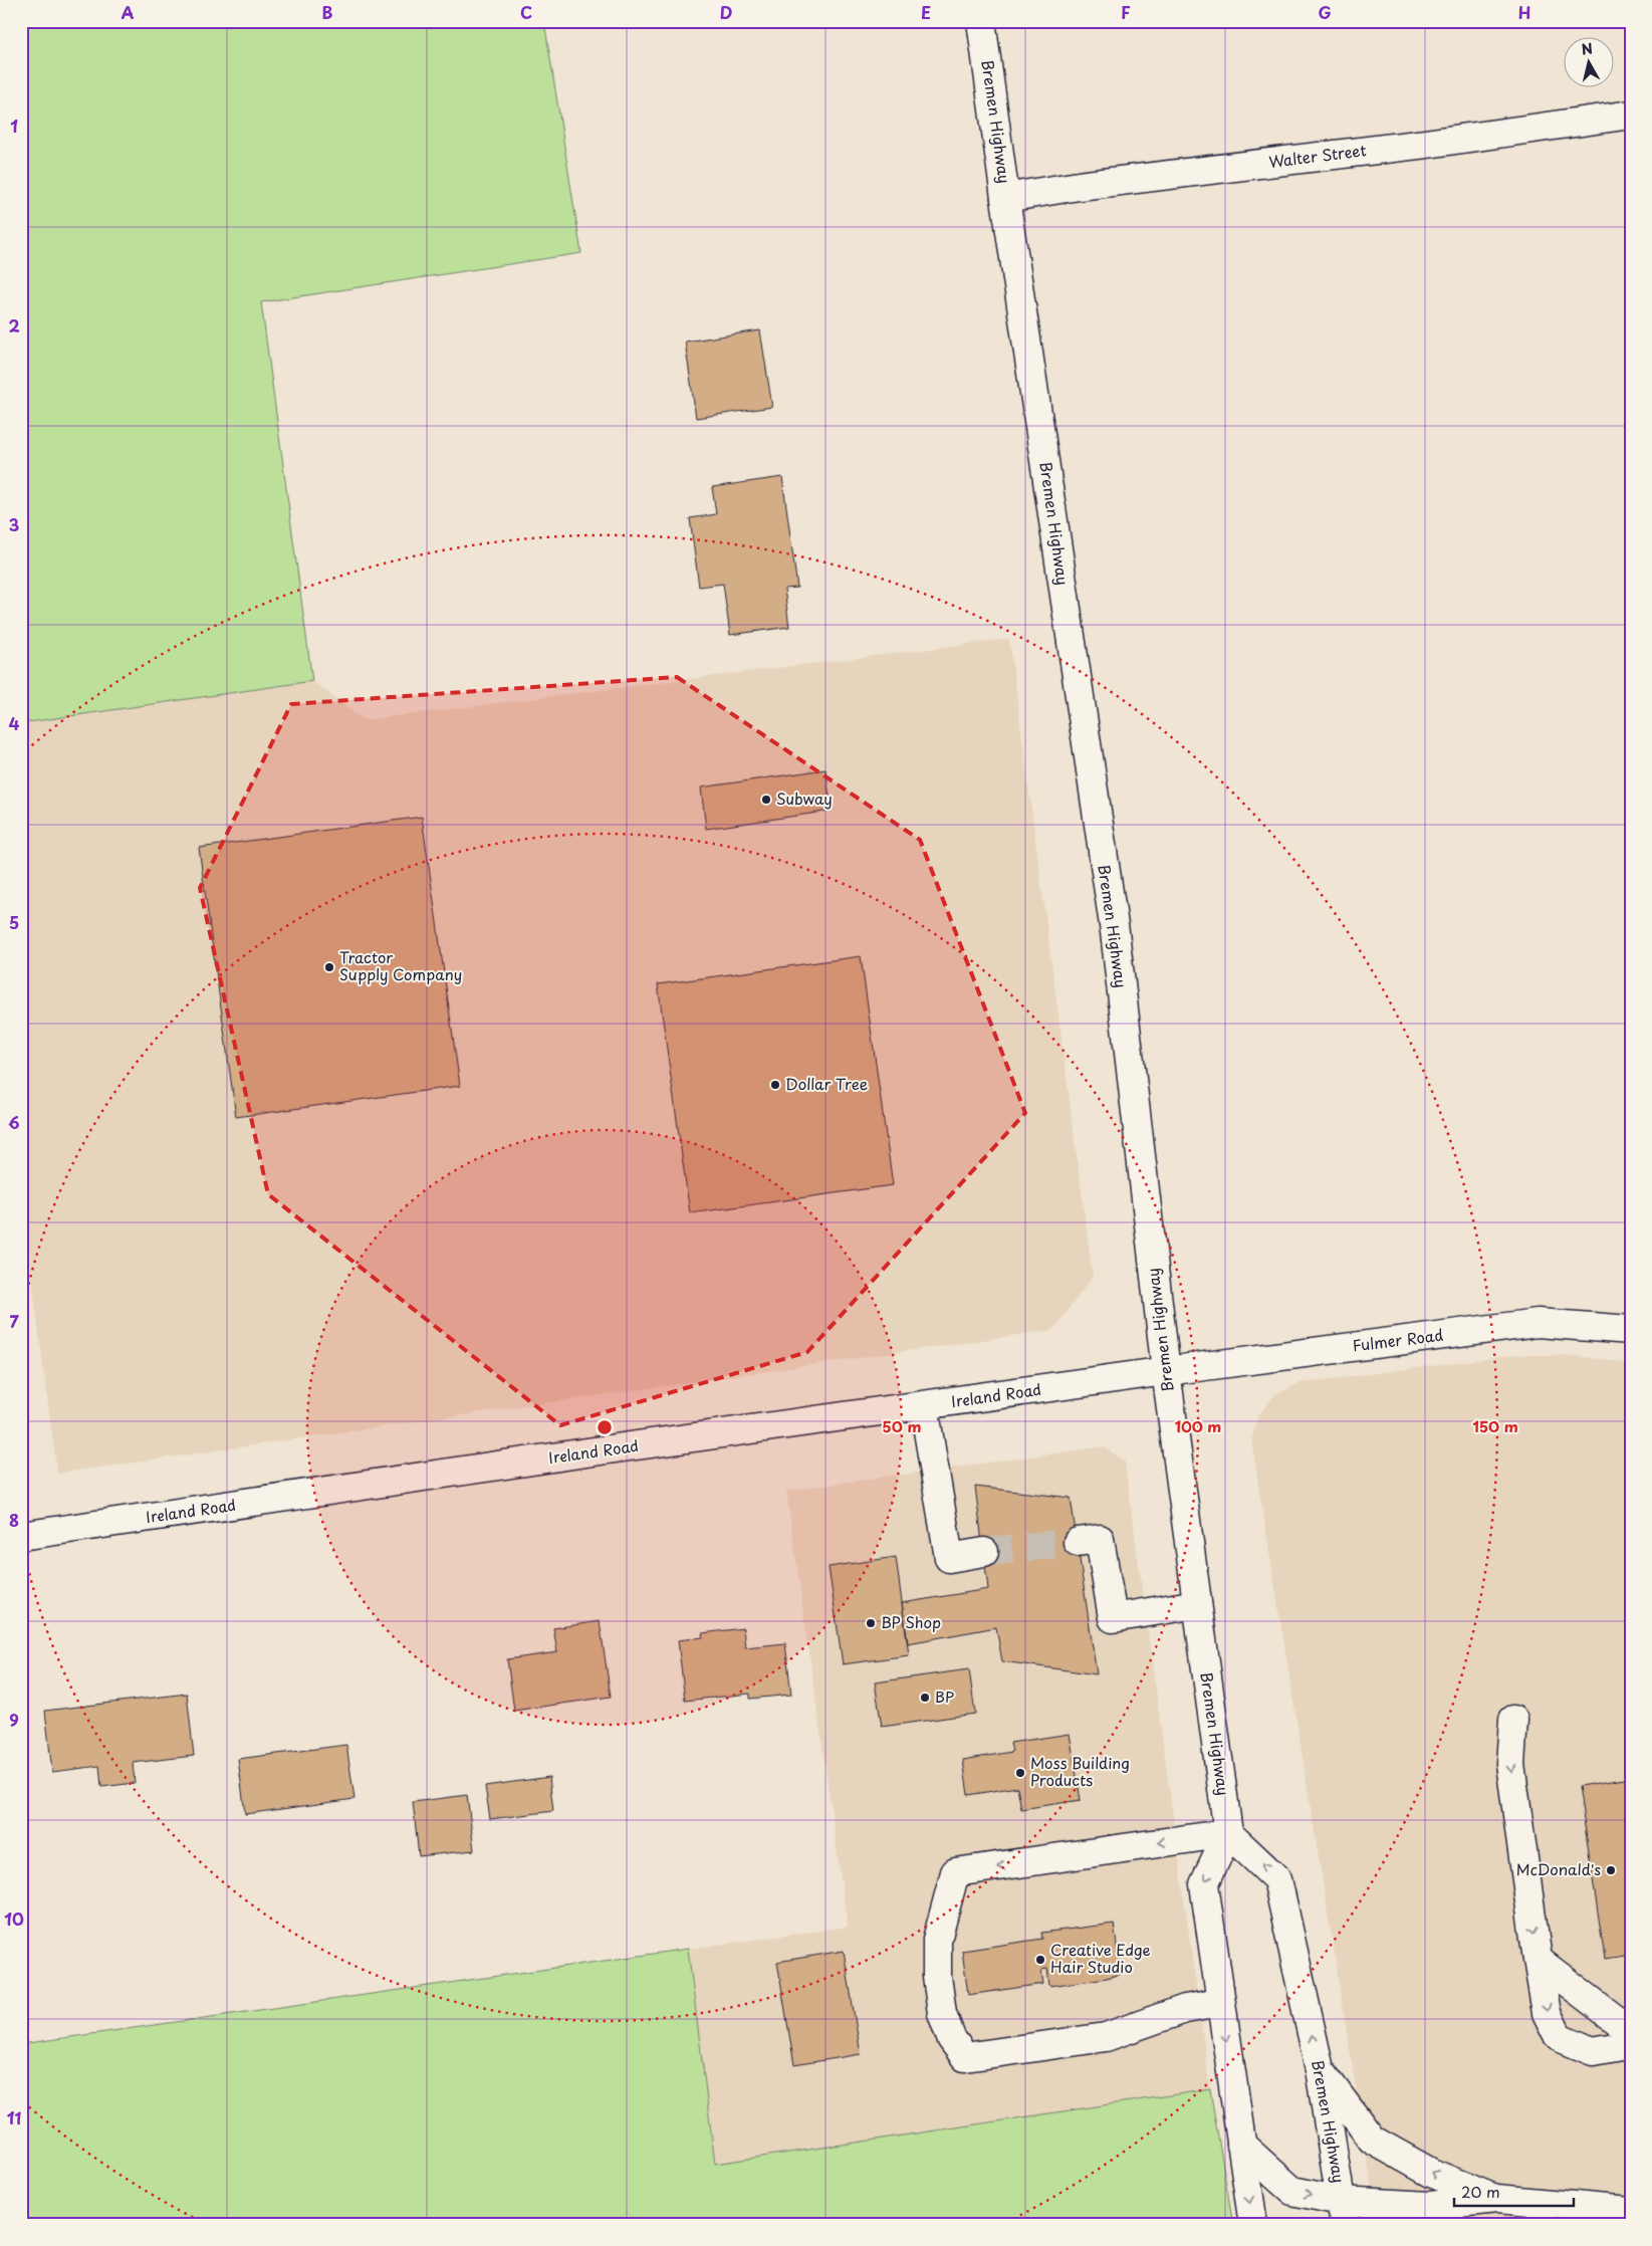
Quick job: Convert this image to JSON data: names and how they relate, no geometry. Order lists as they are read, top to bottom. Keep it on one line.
{"streets":{"main road":["Bremen Highway","Walter Street","Fulmer Road","Ireland Road"]},"crossings":[["Bremen Highway","Walter Street"],["Bremen Highway","Fulmer Road"],["Bremen Highway","Ireland Road"],["Fulmer Road","Ireland Road"]],"places":["Subway","Tractor Supply Company","Dollar Tree","BP Shop","BP","Moss Building Products","McDonald's","Creative Edge Hair Studio"],"scale_bar":"20 m","north":"top","grid":{"columns":["A","B","C","D","E","F","G","H"],"rows":["1","2","3","4","5","6","7","8","9","10","11"]},"rings":["50 m","100 m","150 m"]}
